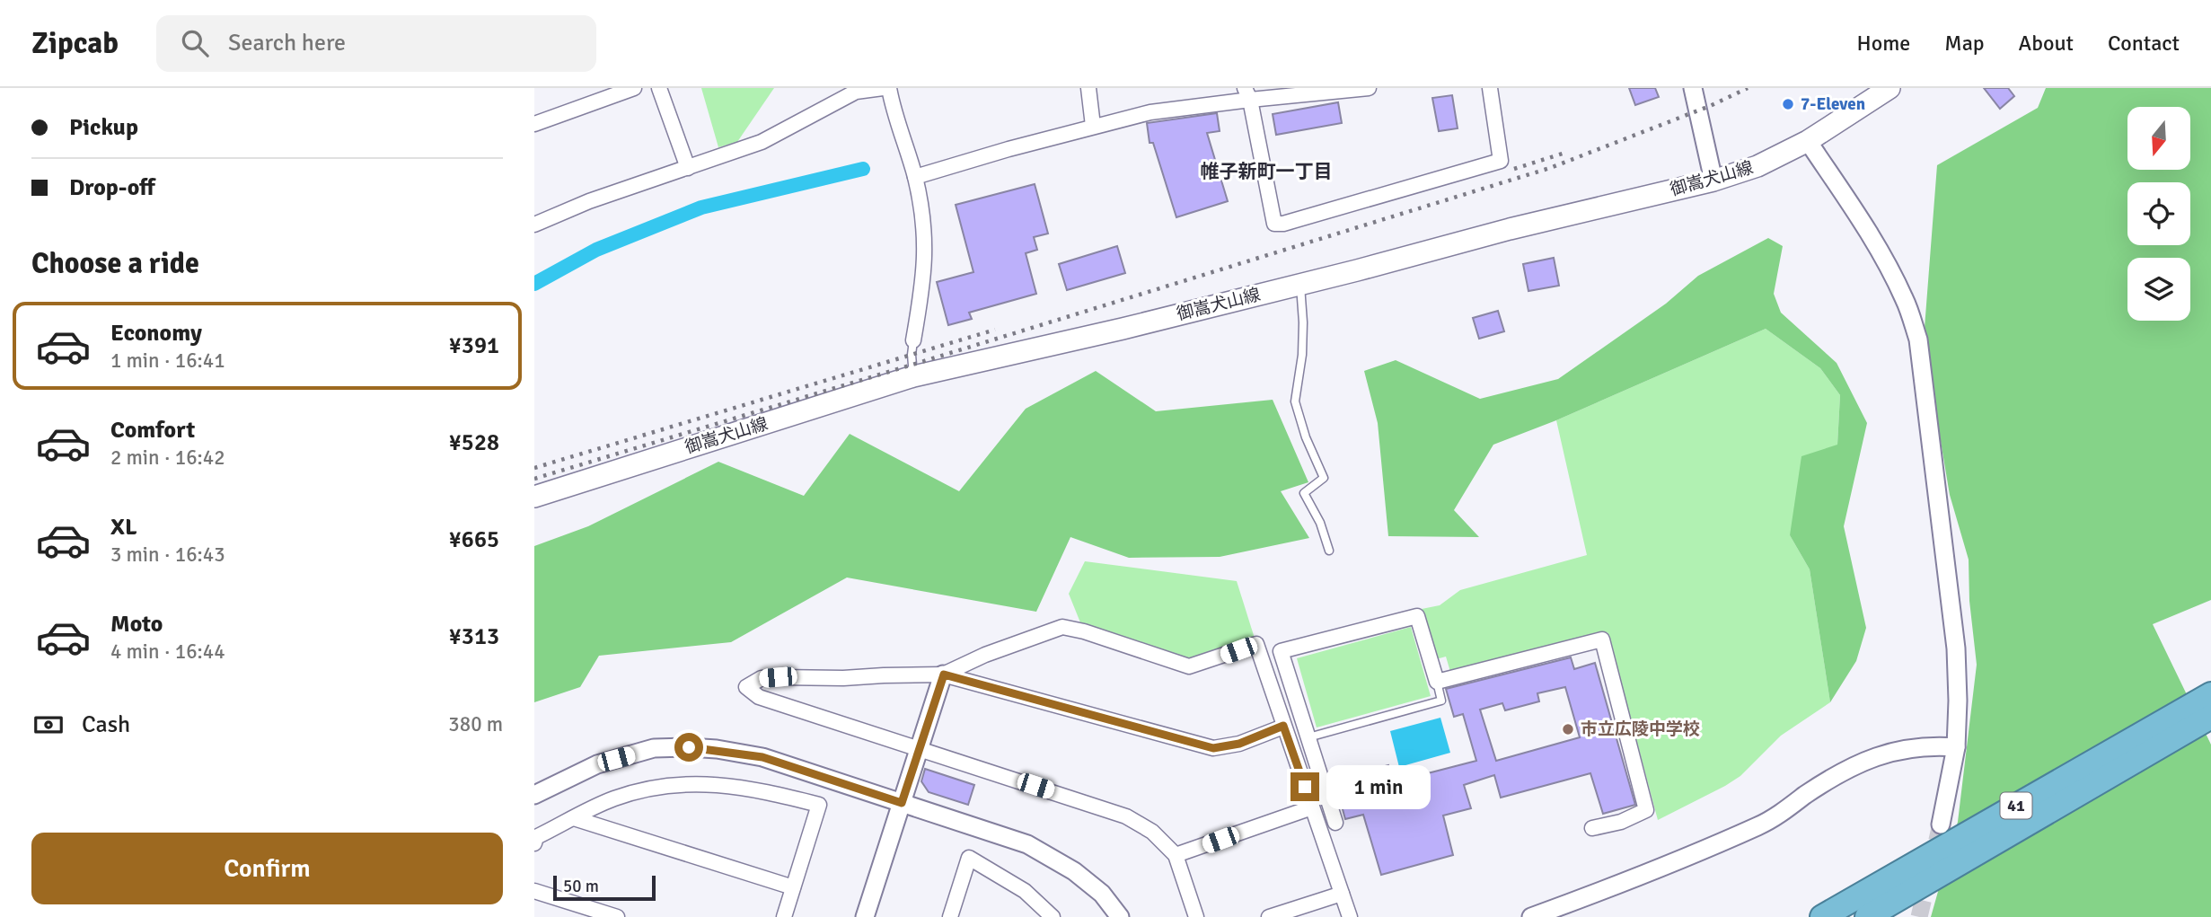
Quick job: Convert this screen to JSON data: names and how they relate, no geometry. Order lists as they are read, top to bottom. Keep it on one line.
{"streets":{"highway":["41"],"main road":["御嵩犬山線"]},"districts":["帷子新町一丁目"],"places":["7-Eleven","市立広陵中学校"],"scale_bar":"50 m","north":"bottom","page":{"header":"Zipcab","search":"Search here","nav":["Home","Map","About","Contact"],"banner":["Pickup","Drop-off"],"heading":"Choose a ride","list":[{"name":"Economy","note":"1 min · 16:41","value":"¥391"},{"name":"Comfort","note":"2 min · 16:42","value":"¥528"},{"name":"XL","note":"3 min · 16:43","value":"¥665"},{"name":"Moto","note":"4 min · 16:44","value":"¥313"}],"pay":["Cash","380 m"],"bubble":"1 min","buttons":"Confirm","scale":"50 m"}}
